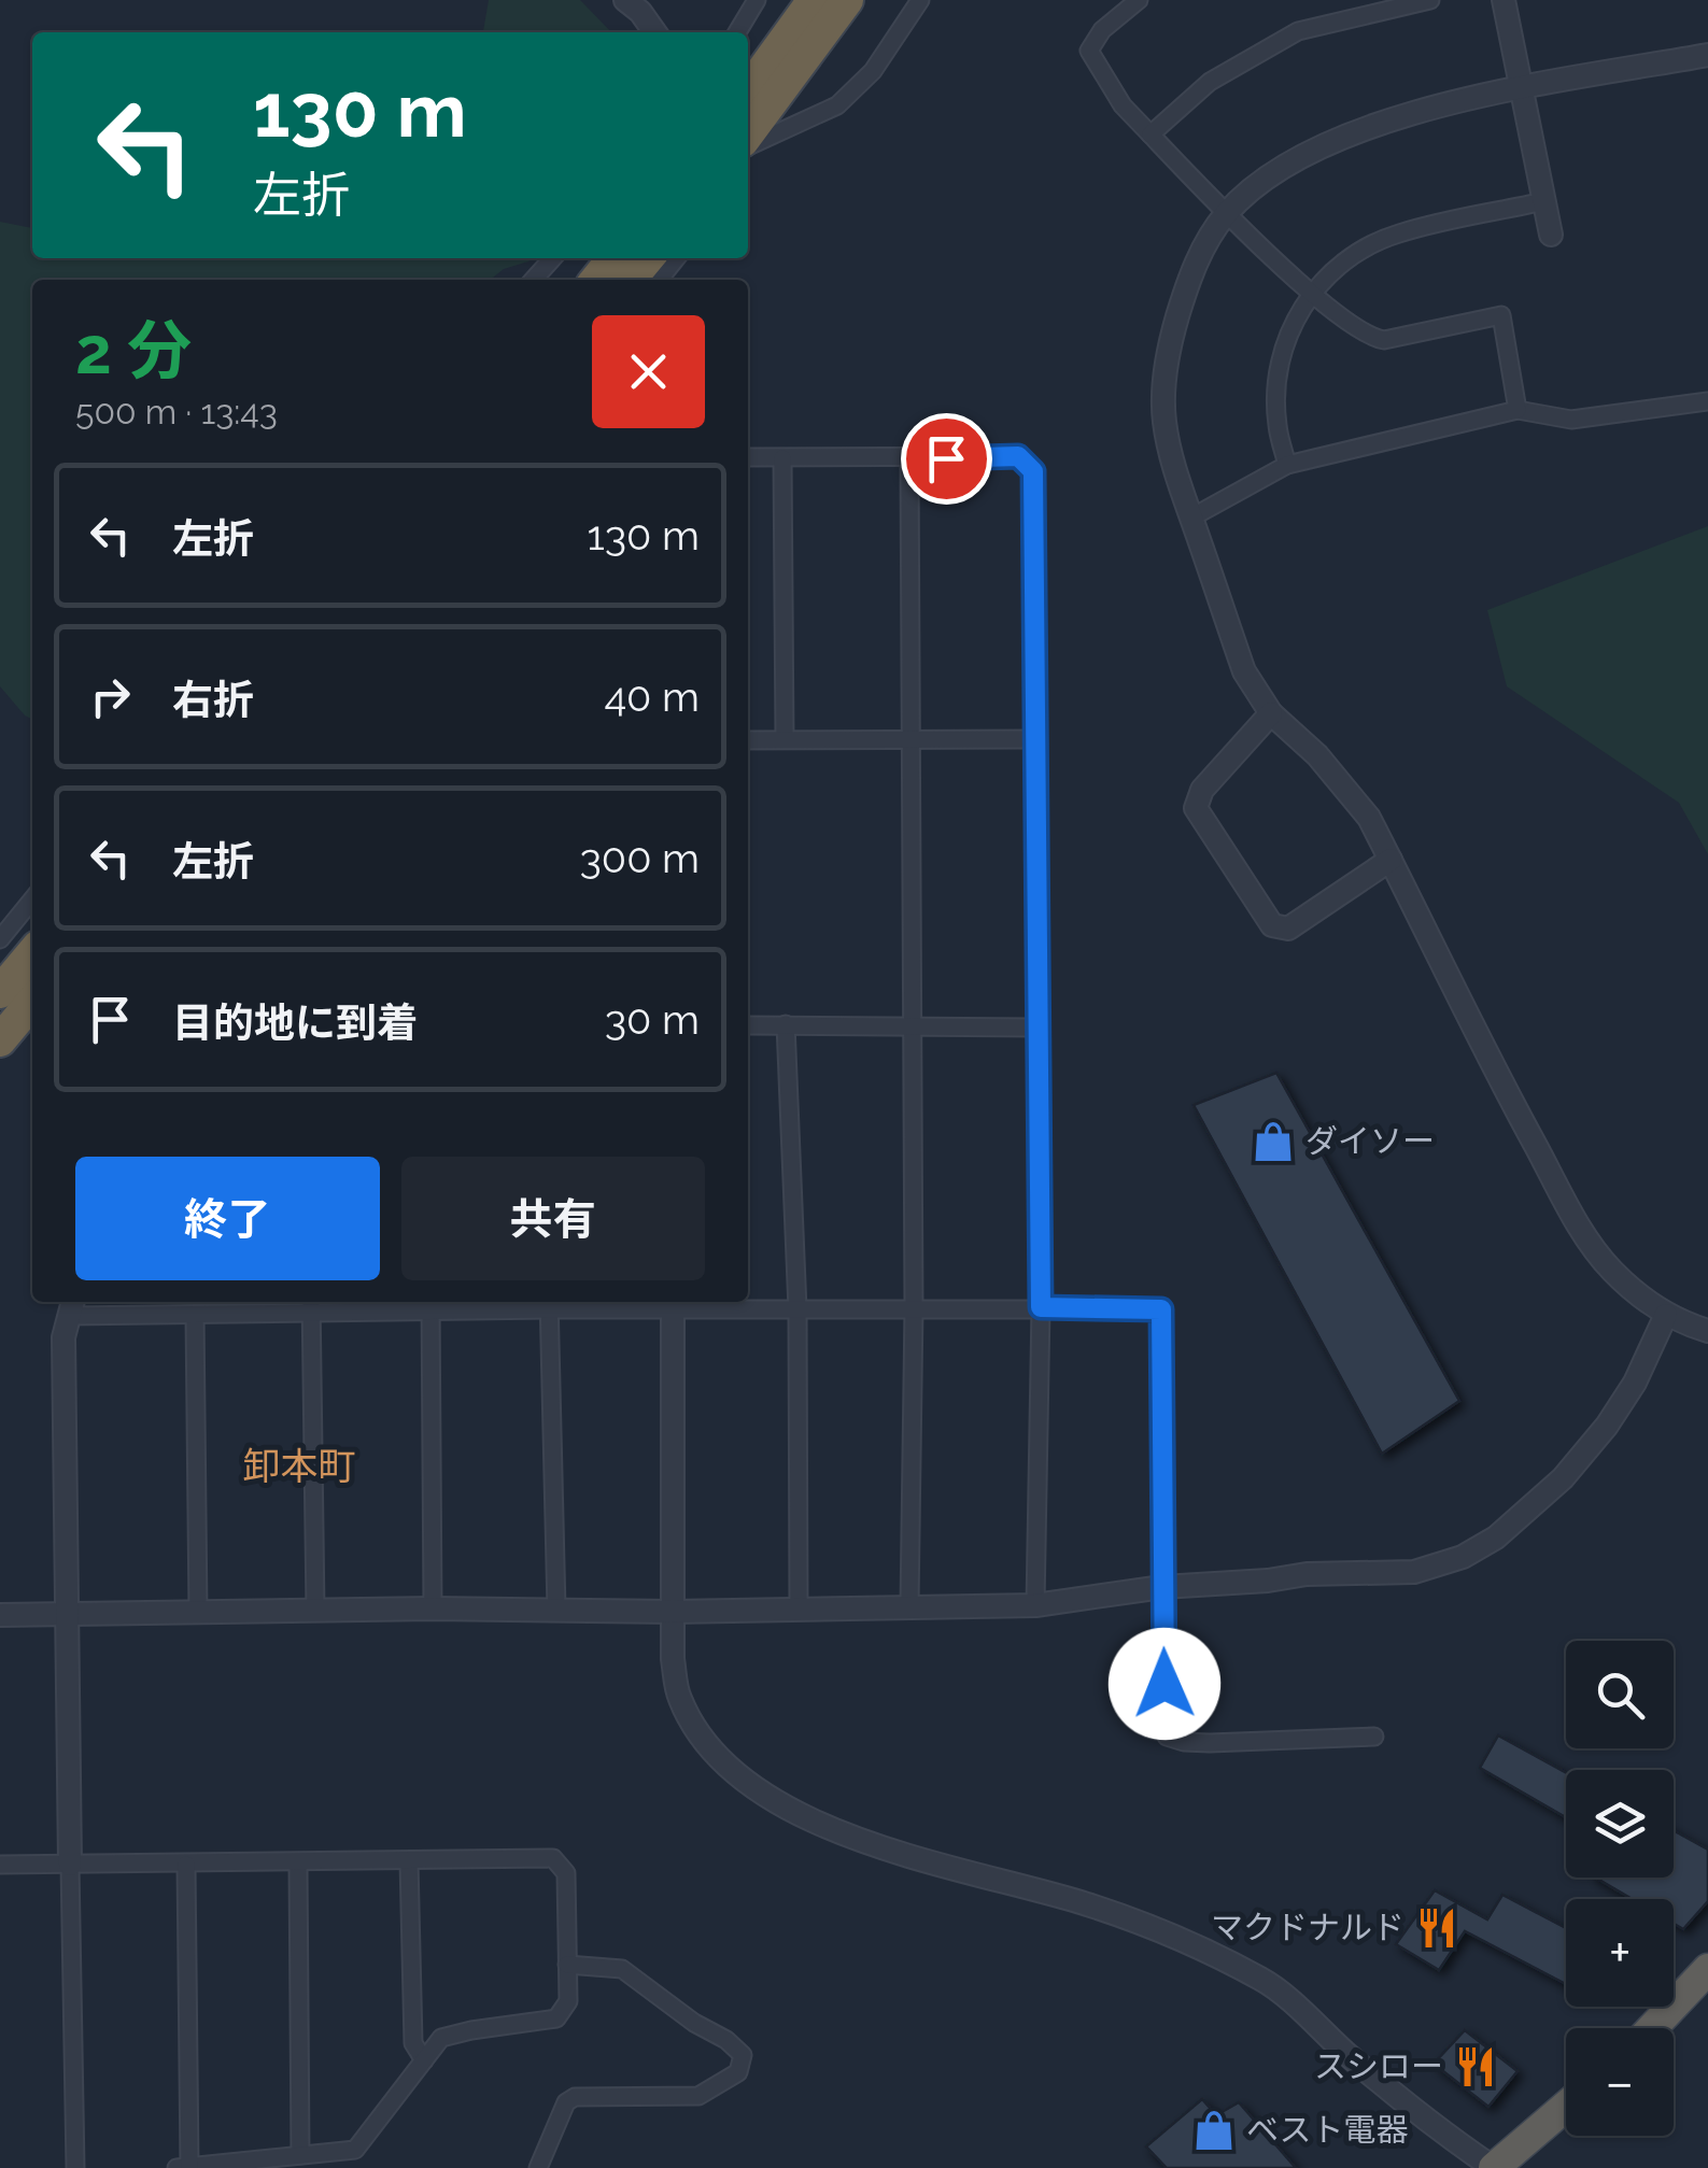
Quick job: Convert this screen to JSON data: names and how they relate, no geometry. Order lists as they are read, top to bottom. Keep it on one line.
{"districts":["卸本町"],"places":{"shop":["ダイソー","ベスト電器"],"restaurant":["マクドナルド","スシロー"]},"page":{"turn":["130 m","左折"],"heading":["2 分","500 m · 13:43"],"list":[{"name":"左折","value":"130 m"},{"name":"右折","value":"40 m"},{"name":"左折","value":"300 m"},{"name":"目的地に到着","value":"30 m"}],"buttons":["終了","共有"],"map_buttons":["+","−"]}}
